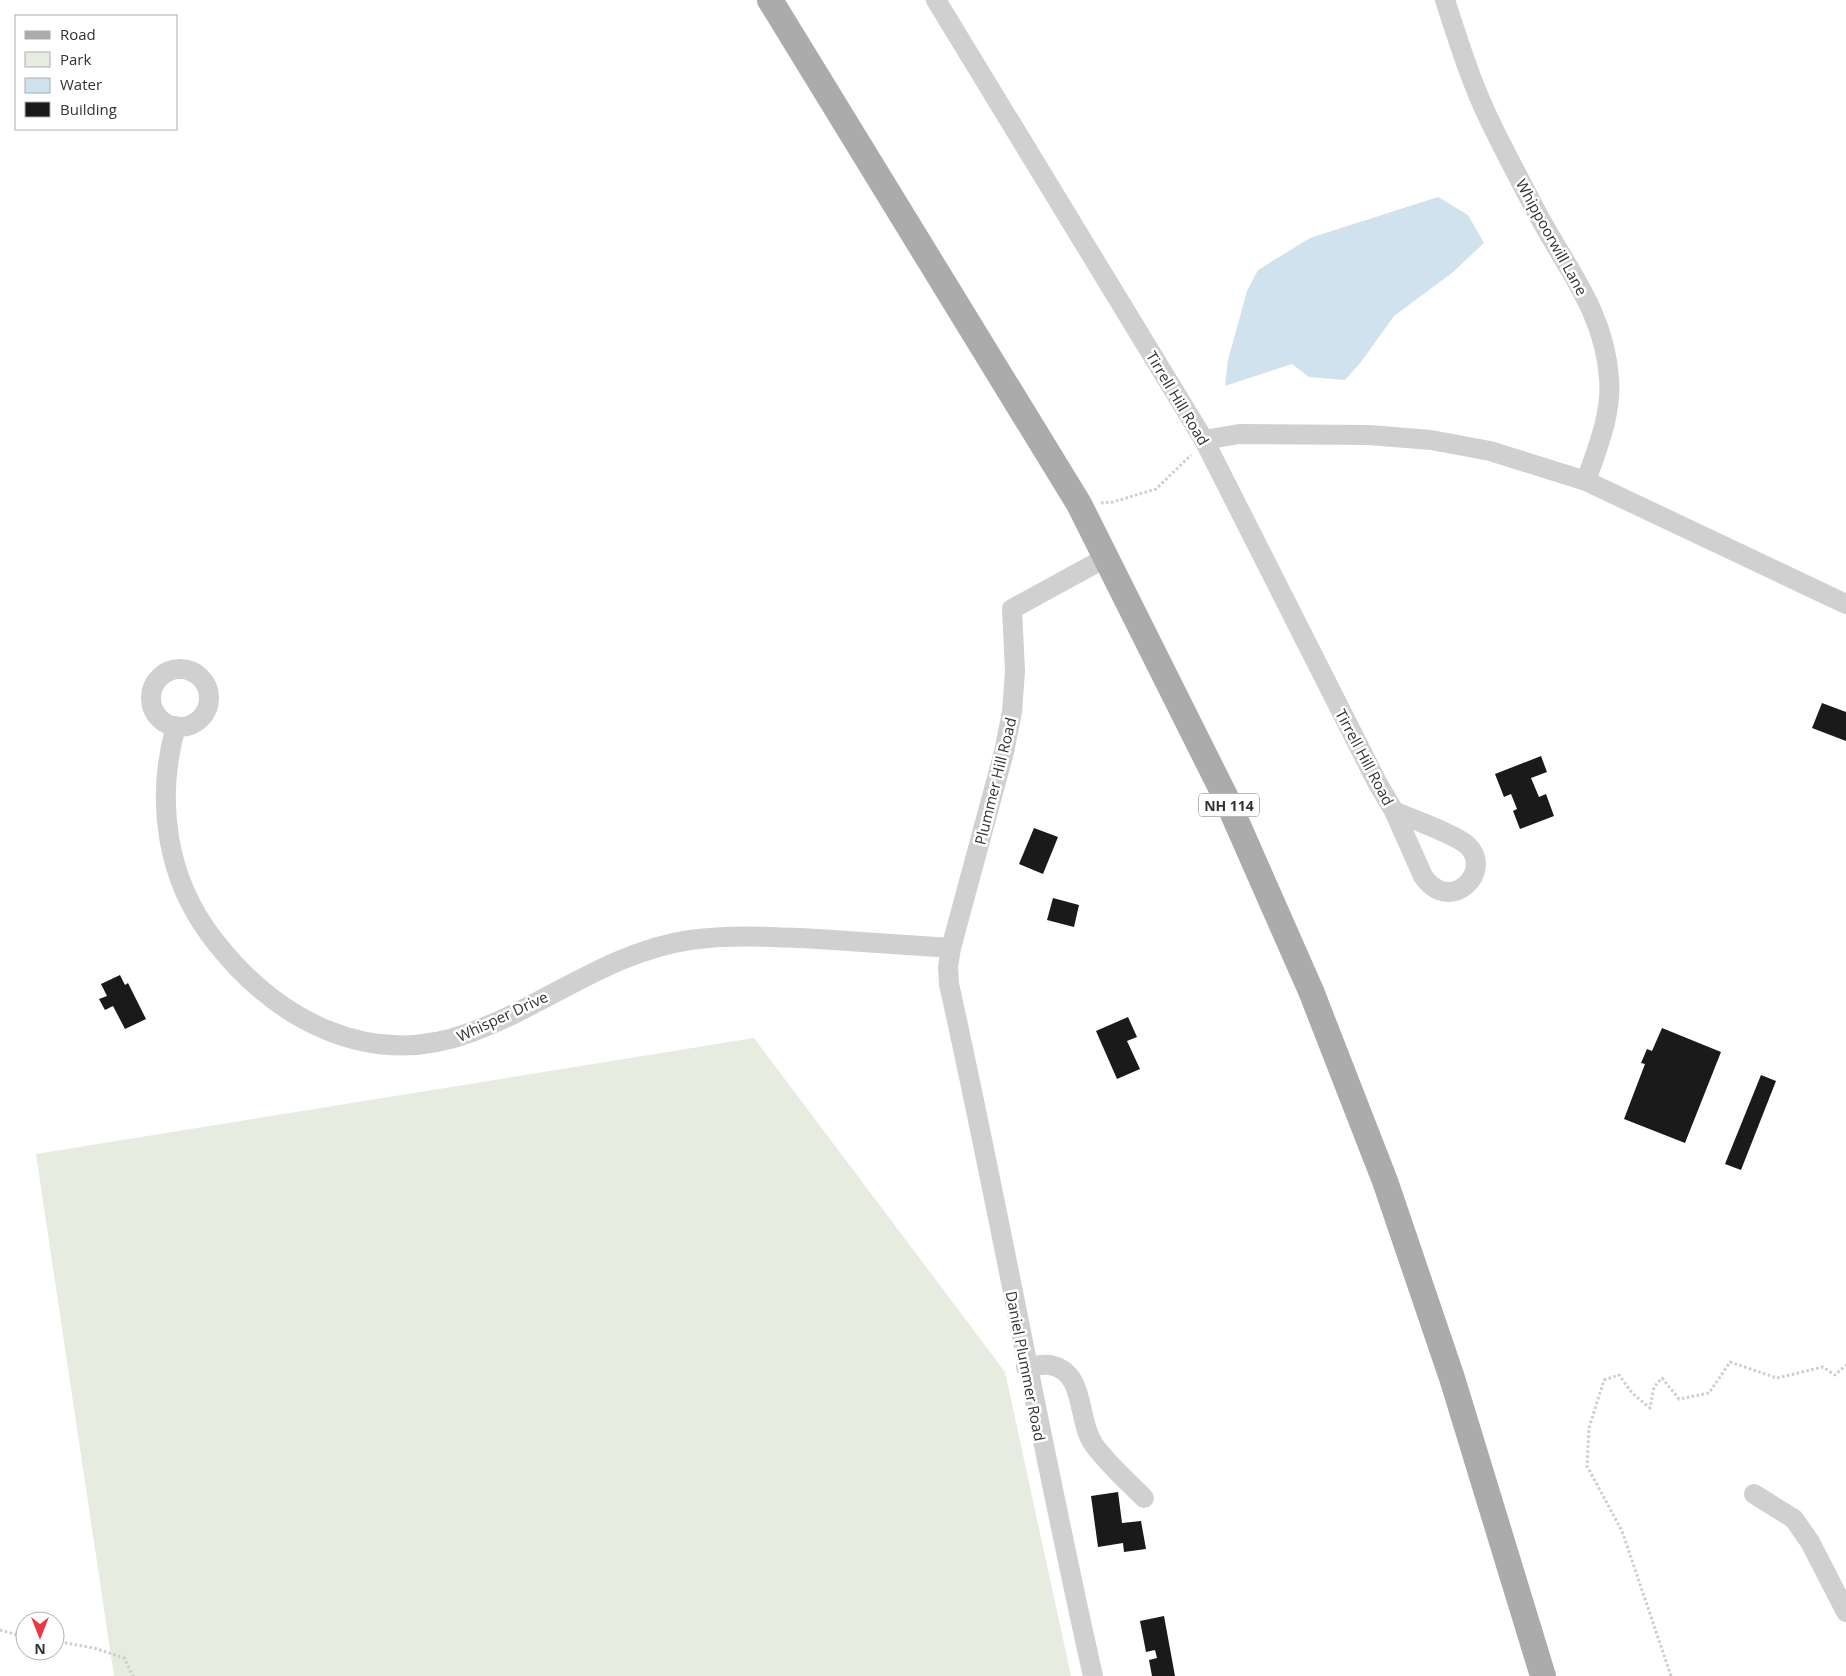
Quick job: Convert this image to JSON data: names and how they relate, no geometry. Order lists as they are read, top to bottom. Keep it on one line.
{"streets":{"main road":["NH 114"],"street":["Whippoorwill Lane","Tirrell Hill Road","Plummer Hill Road","Whisper Drive","Daniel Plummer Road"]},"crossings":[["Plummer Hill Road","NH 114"],["Plummer Hill Road","Whisper Drive"],["Plummer Hill Road","Daniel Plummer Road"]],"legend":["Road","Park","Water","Building"],"north":"bottom"}
